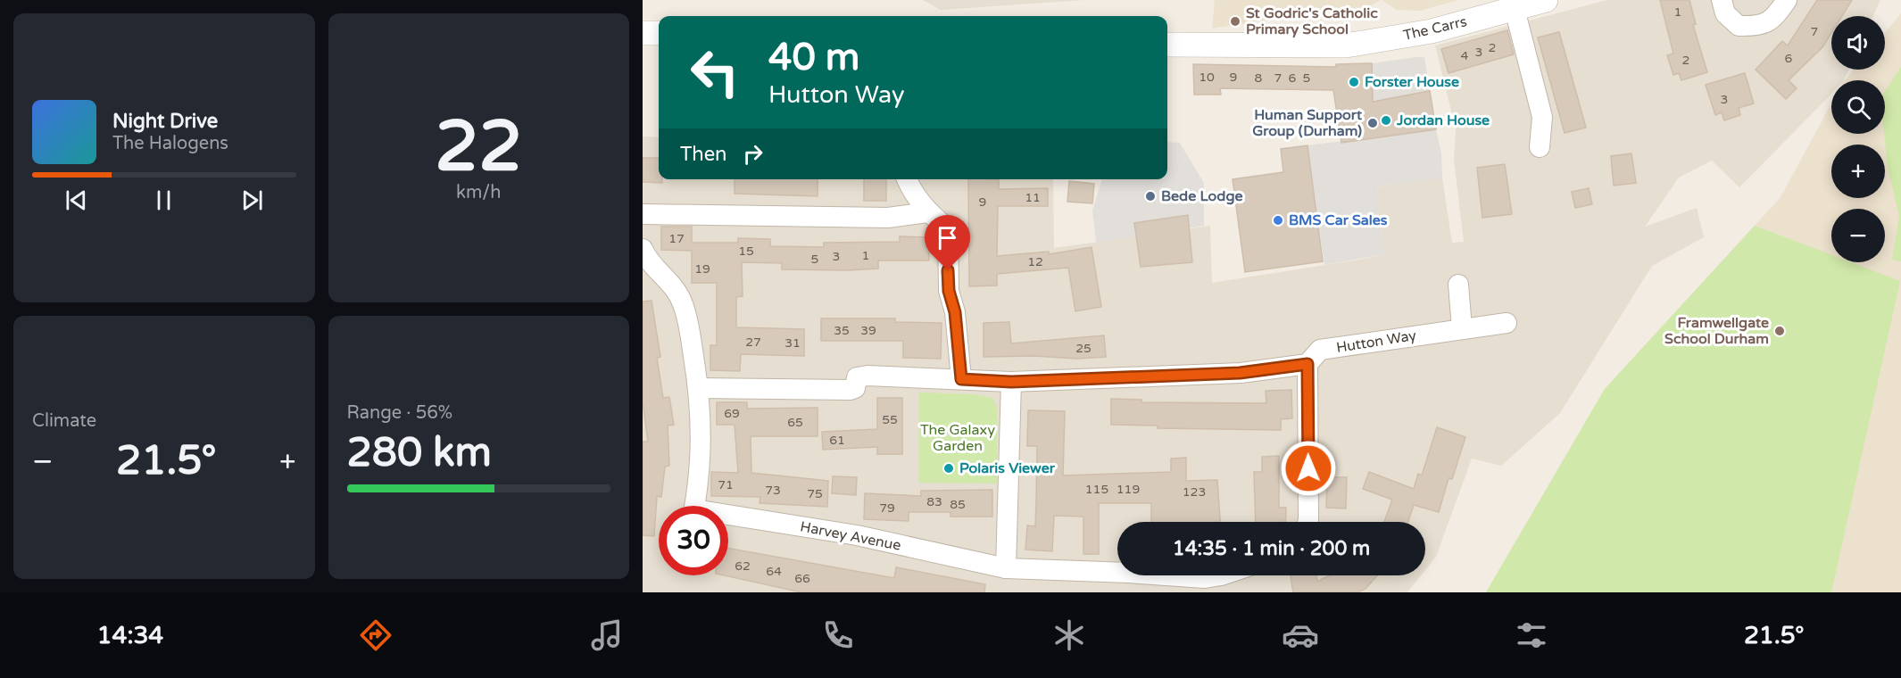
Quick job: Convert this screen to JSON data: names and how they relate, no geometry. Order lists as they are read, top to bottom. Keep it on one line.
{"streets":{"street":["The Carrs","Hutton Way","Harvey Avenue"]},"parks":["The Galaxy Garden"],"places":["St Godric's Catholic Primary School","Forster House","Jordan House","Human Support Group (Durham)","Bede Lodge","BMS Car Sales","Framwellgate School Durham","Polaris Viewer"],"house_numbers":["1","7","2","3","4","6","2","10","9","8","7","6","5","3","11","9","17","15","1","3","5","12","19","35","39","27","31","25","69","55","65","61","71","115","119","73","123","75","83","85","79","62","64","66"],"page":{"tile":[["22","km/h"],"Climate",["Range · 56%","280 km"]],"map_buttons":["+","−"],"turn":["40 m","Hutton Way"],"song":["Night Drive","The Halogens"],"then":"Then","heat":["−","21.5°","+"],"limit":"30","trip":"14:35 · 1 min · 200 m","tabs":["14:34","21.5°"]}}
